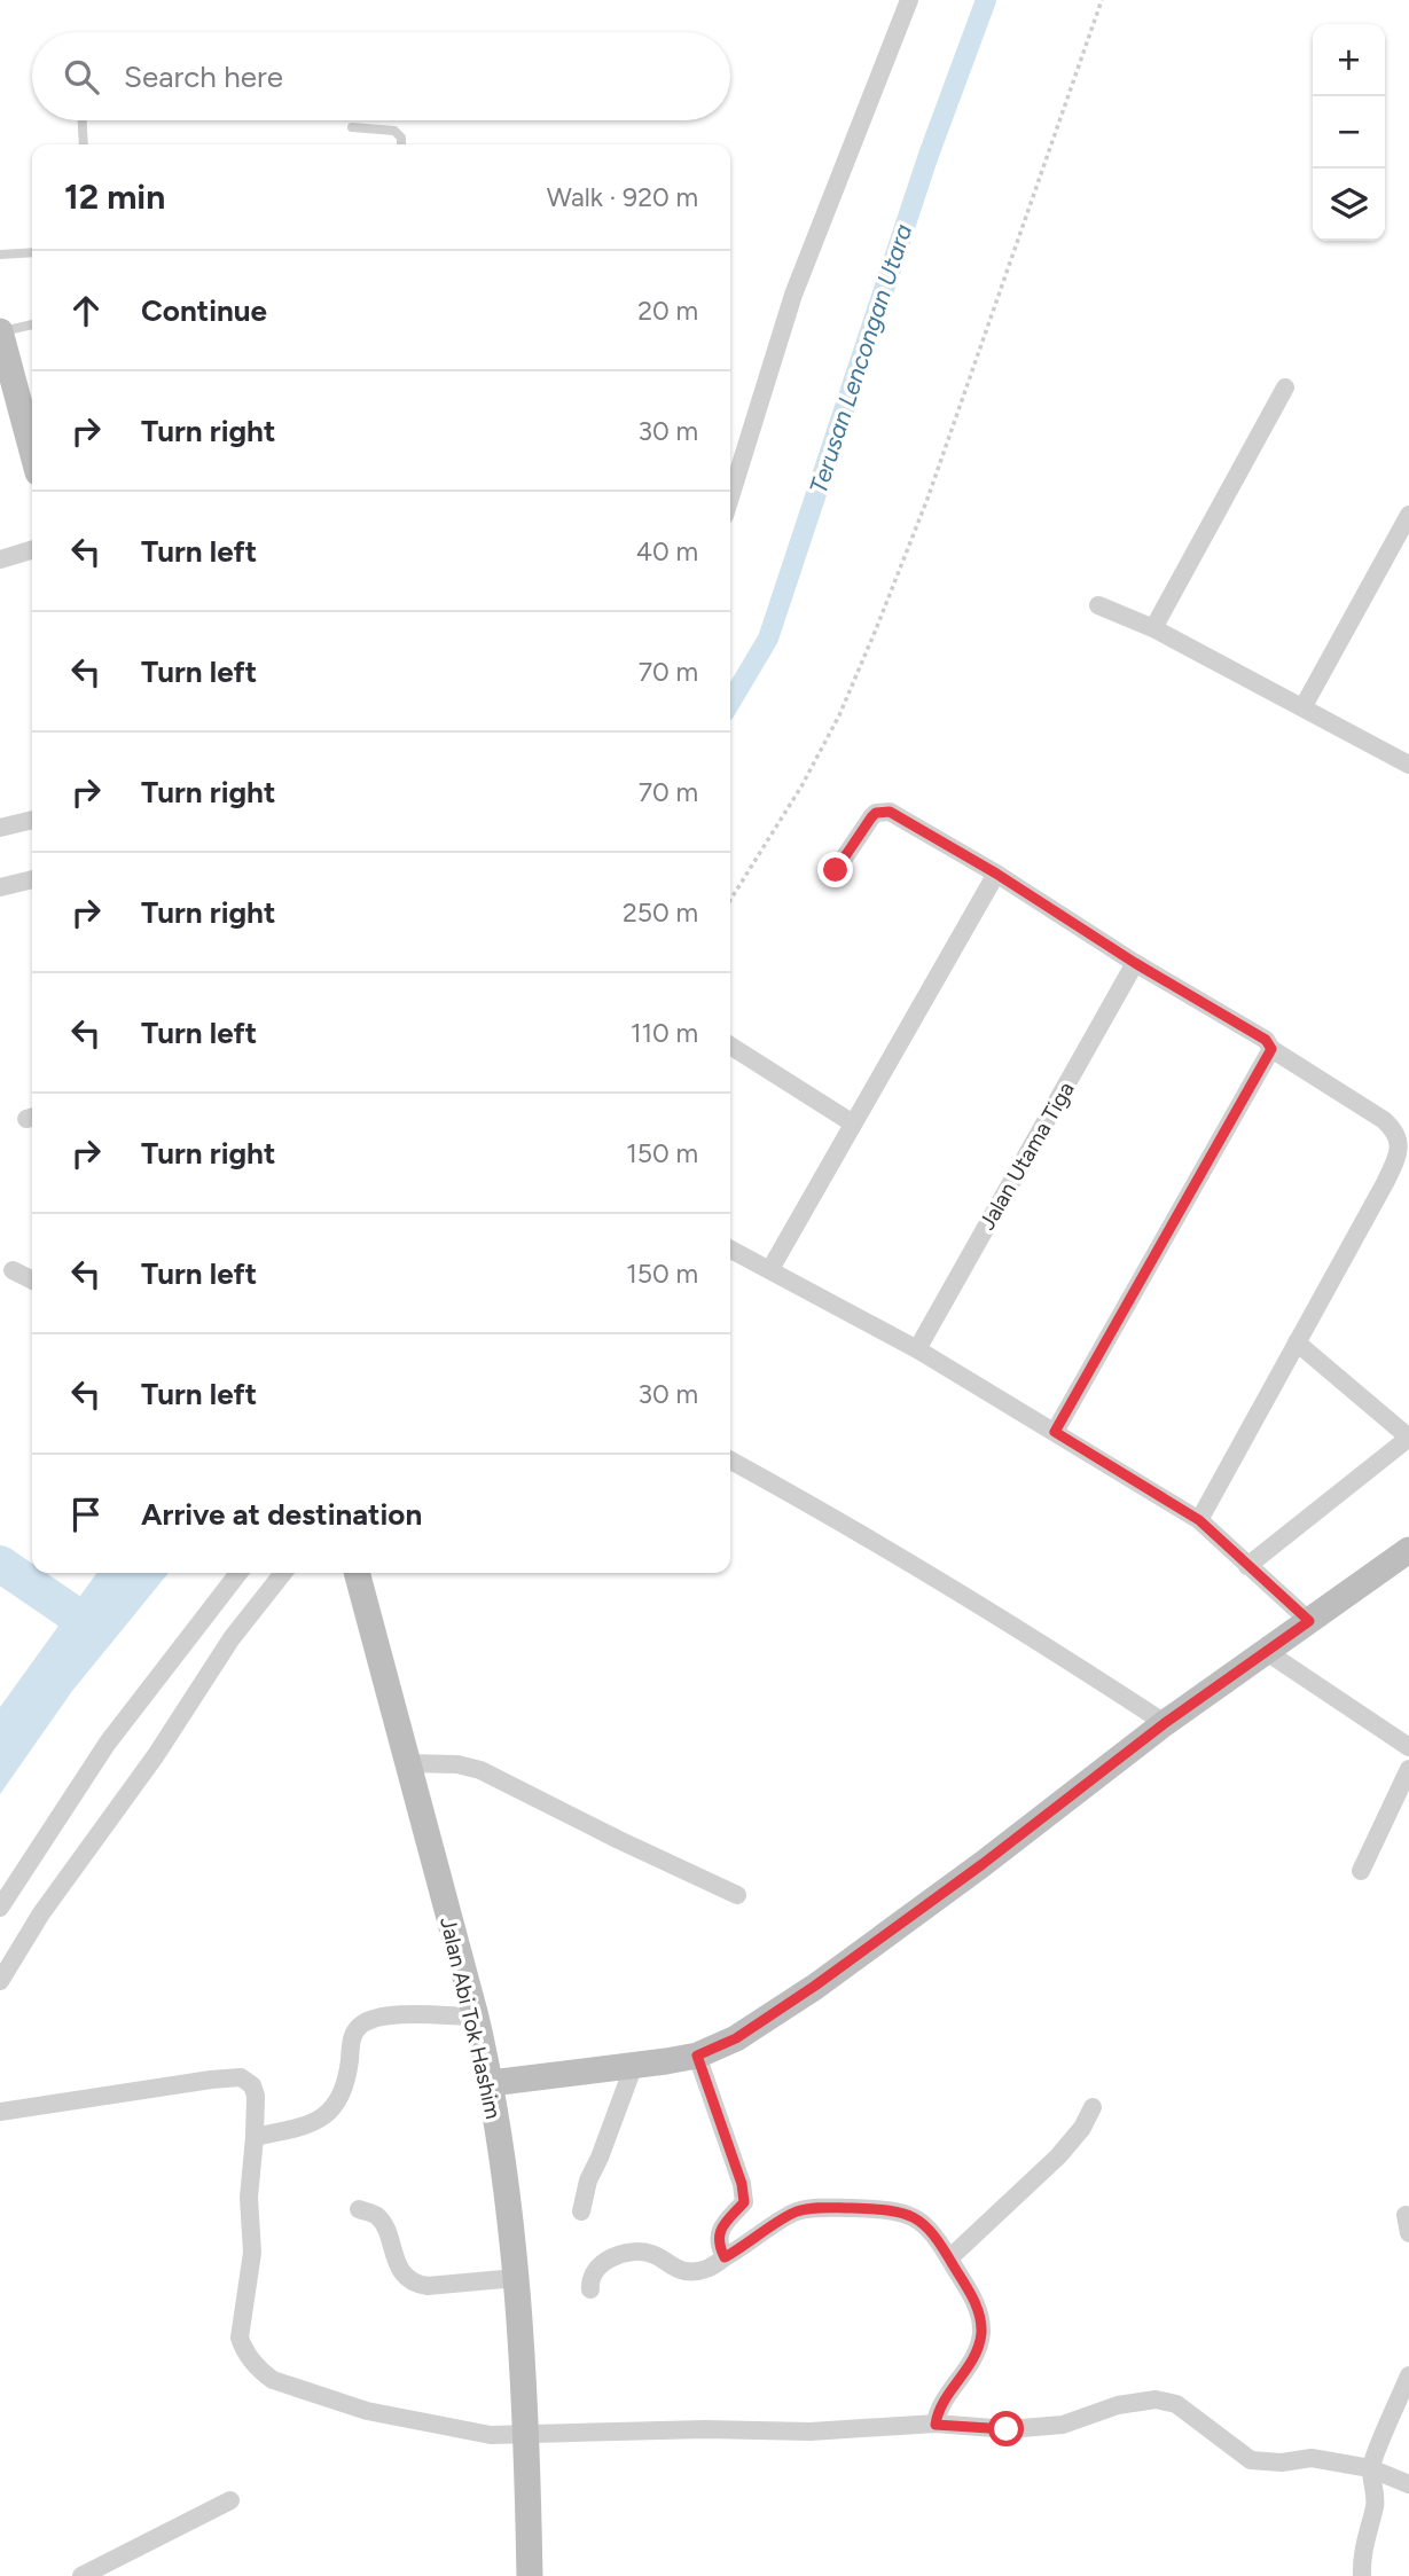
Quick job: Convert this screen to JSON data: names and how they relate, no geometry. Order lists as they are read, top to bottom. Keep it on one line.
{"streets":{"main road":["Jalan Abi Tok Hashim"],"street":["Jalan Utama Tiga"]},"water":["Terusan Lencongan Utara"],"page":{"map_buttons":["+","−"],"search":"Search here","heading":["12 min","Walk · 920 m"],"list":[["Continue","20 m"],["Turn right","30 m"],["Turn left","40 m"],["Turn left","70 m"],["Turn right","70 m"],["Turn right","250 m"],["Turn left","110 m"],["Turn right","150 m"],["Turn left","150 m"],["Turn left","30 m"],"Arrive at destination"]}}
